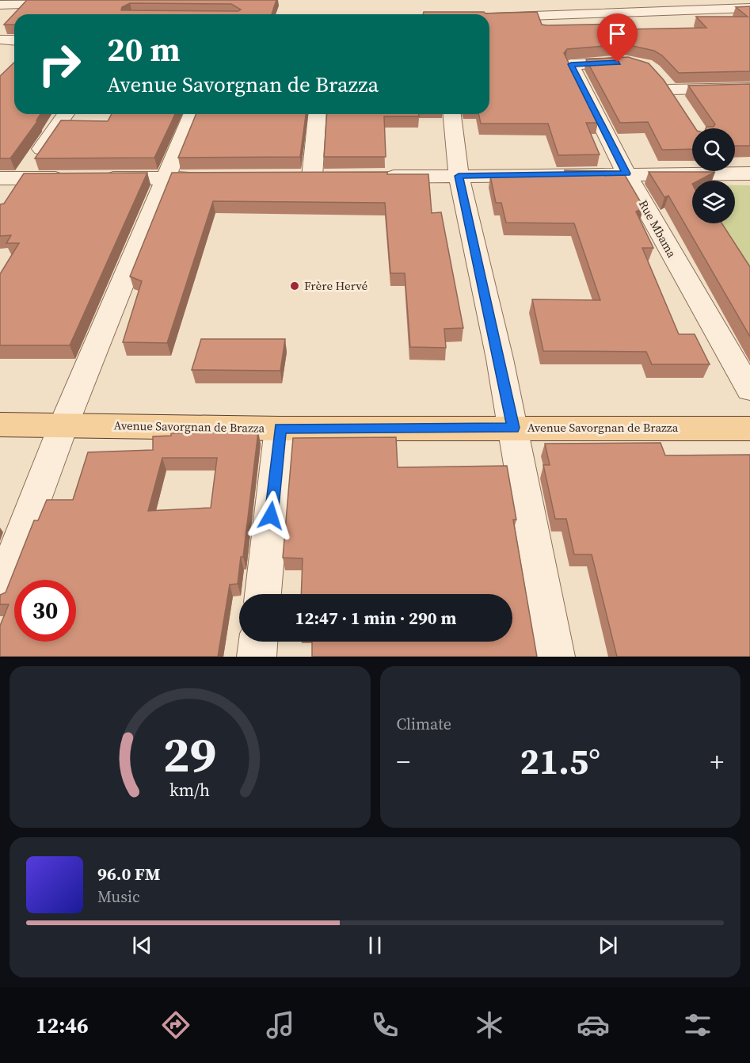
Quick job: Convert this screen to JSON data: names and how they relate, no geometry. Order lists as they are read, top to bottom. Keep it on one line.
{"streets":{"main road":["Avenue Savorgnan de Brazza"],"street":["Rue Mbama"]},"places":["Frère Hervé"],"page":{"turn":["20 m","Avenue Savorgnan de Brazza"],"limit":"30","trip":"12:47 · 1 min · 290 m","tile":"Climate","heat":["−","21.5°","+"],"song":["96.0 FM","Music"],"tabs":"12:46","gauge":["29","km/h"]}}
